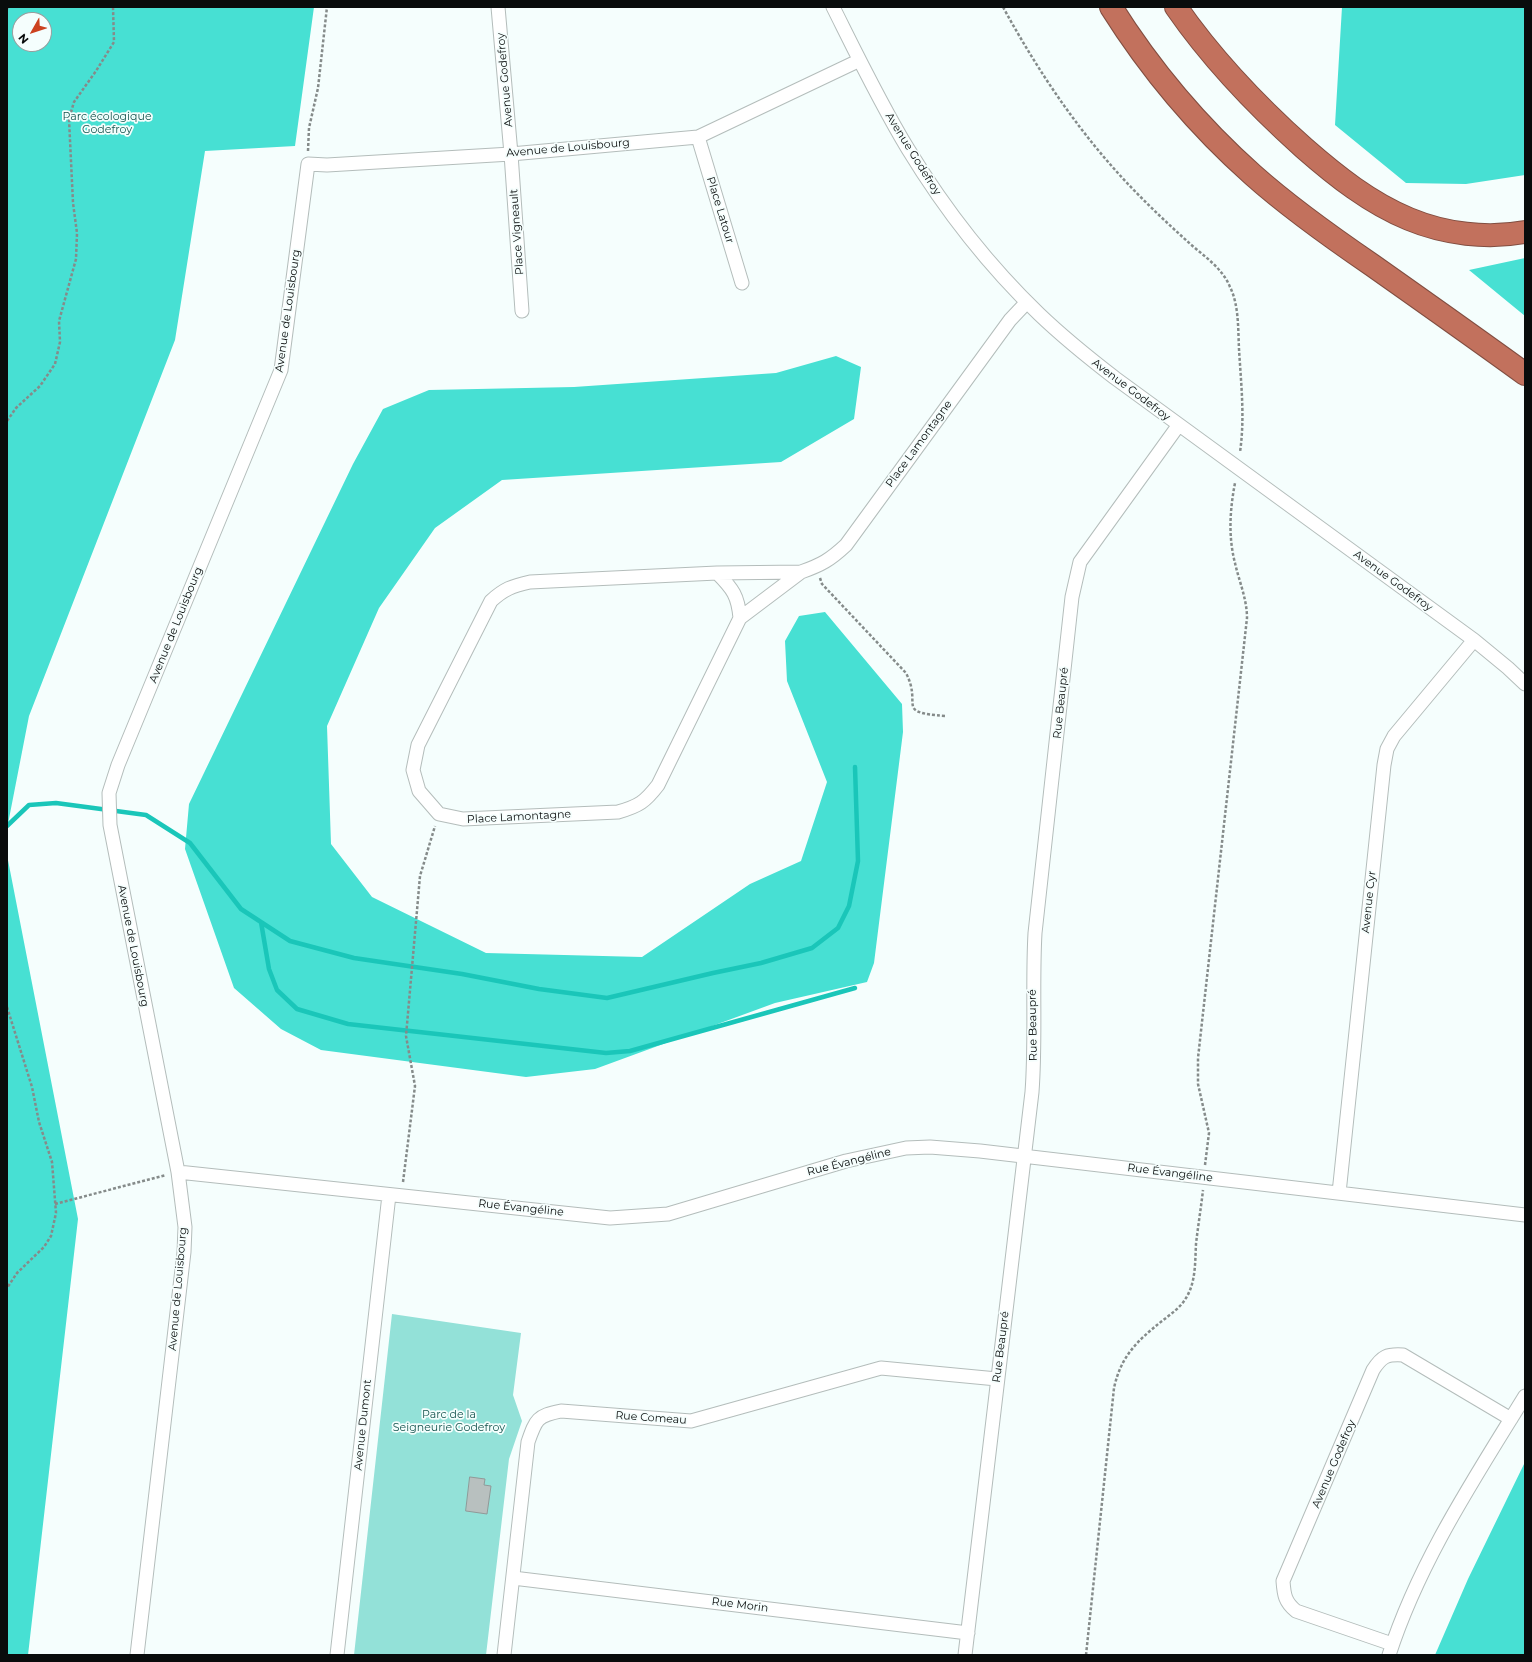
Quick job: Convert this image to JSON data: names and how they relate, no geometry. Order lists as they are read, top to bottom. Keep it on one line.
{"streets":{"street":["Avenue Godefroy","Avenue de Louisbourg","Place Latour","Place Vigneault","Place Lamontagne","Rue Beaupré","Avenue Cyr","Rue Évangéline","Rue Comeau","Avenue Dumont","Rue Morin"]},"crossings":[["Avenue Godefroy","Avenue de Louisbourg"],["Avenue Godefroy","Place Vigneault"],["Avenue Godefroy","Place Lamontagne"],["Avenue Godefroy","Rue Beaupré"],["Avenue Godefroy","Avenue Cyr"],["Avenue de Louisbourg","Place Latour"],["Avenue de Louisbourg","Place Vigneault"],["Avenue de Louisbourg","Rue Évangéline"],["Rue Beaupré","Rue Évangéline"],["Rue Beaupré","Rue Comeau"],["Rue Beaupré","Rue Morin"],["Avenue Cyr","Rue Évangéline"],["Rue Évangéline","Avenue Dumont"],["Rue Comeau","Rue Morin"]],"parks":["Parc écologique Godefroy","Parc de la Seigneurie Godefroy"],"north":"bottom left"}
